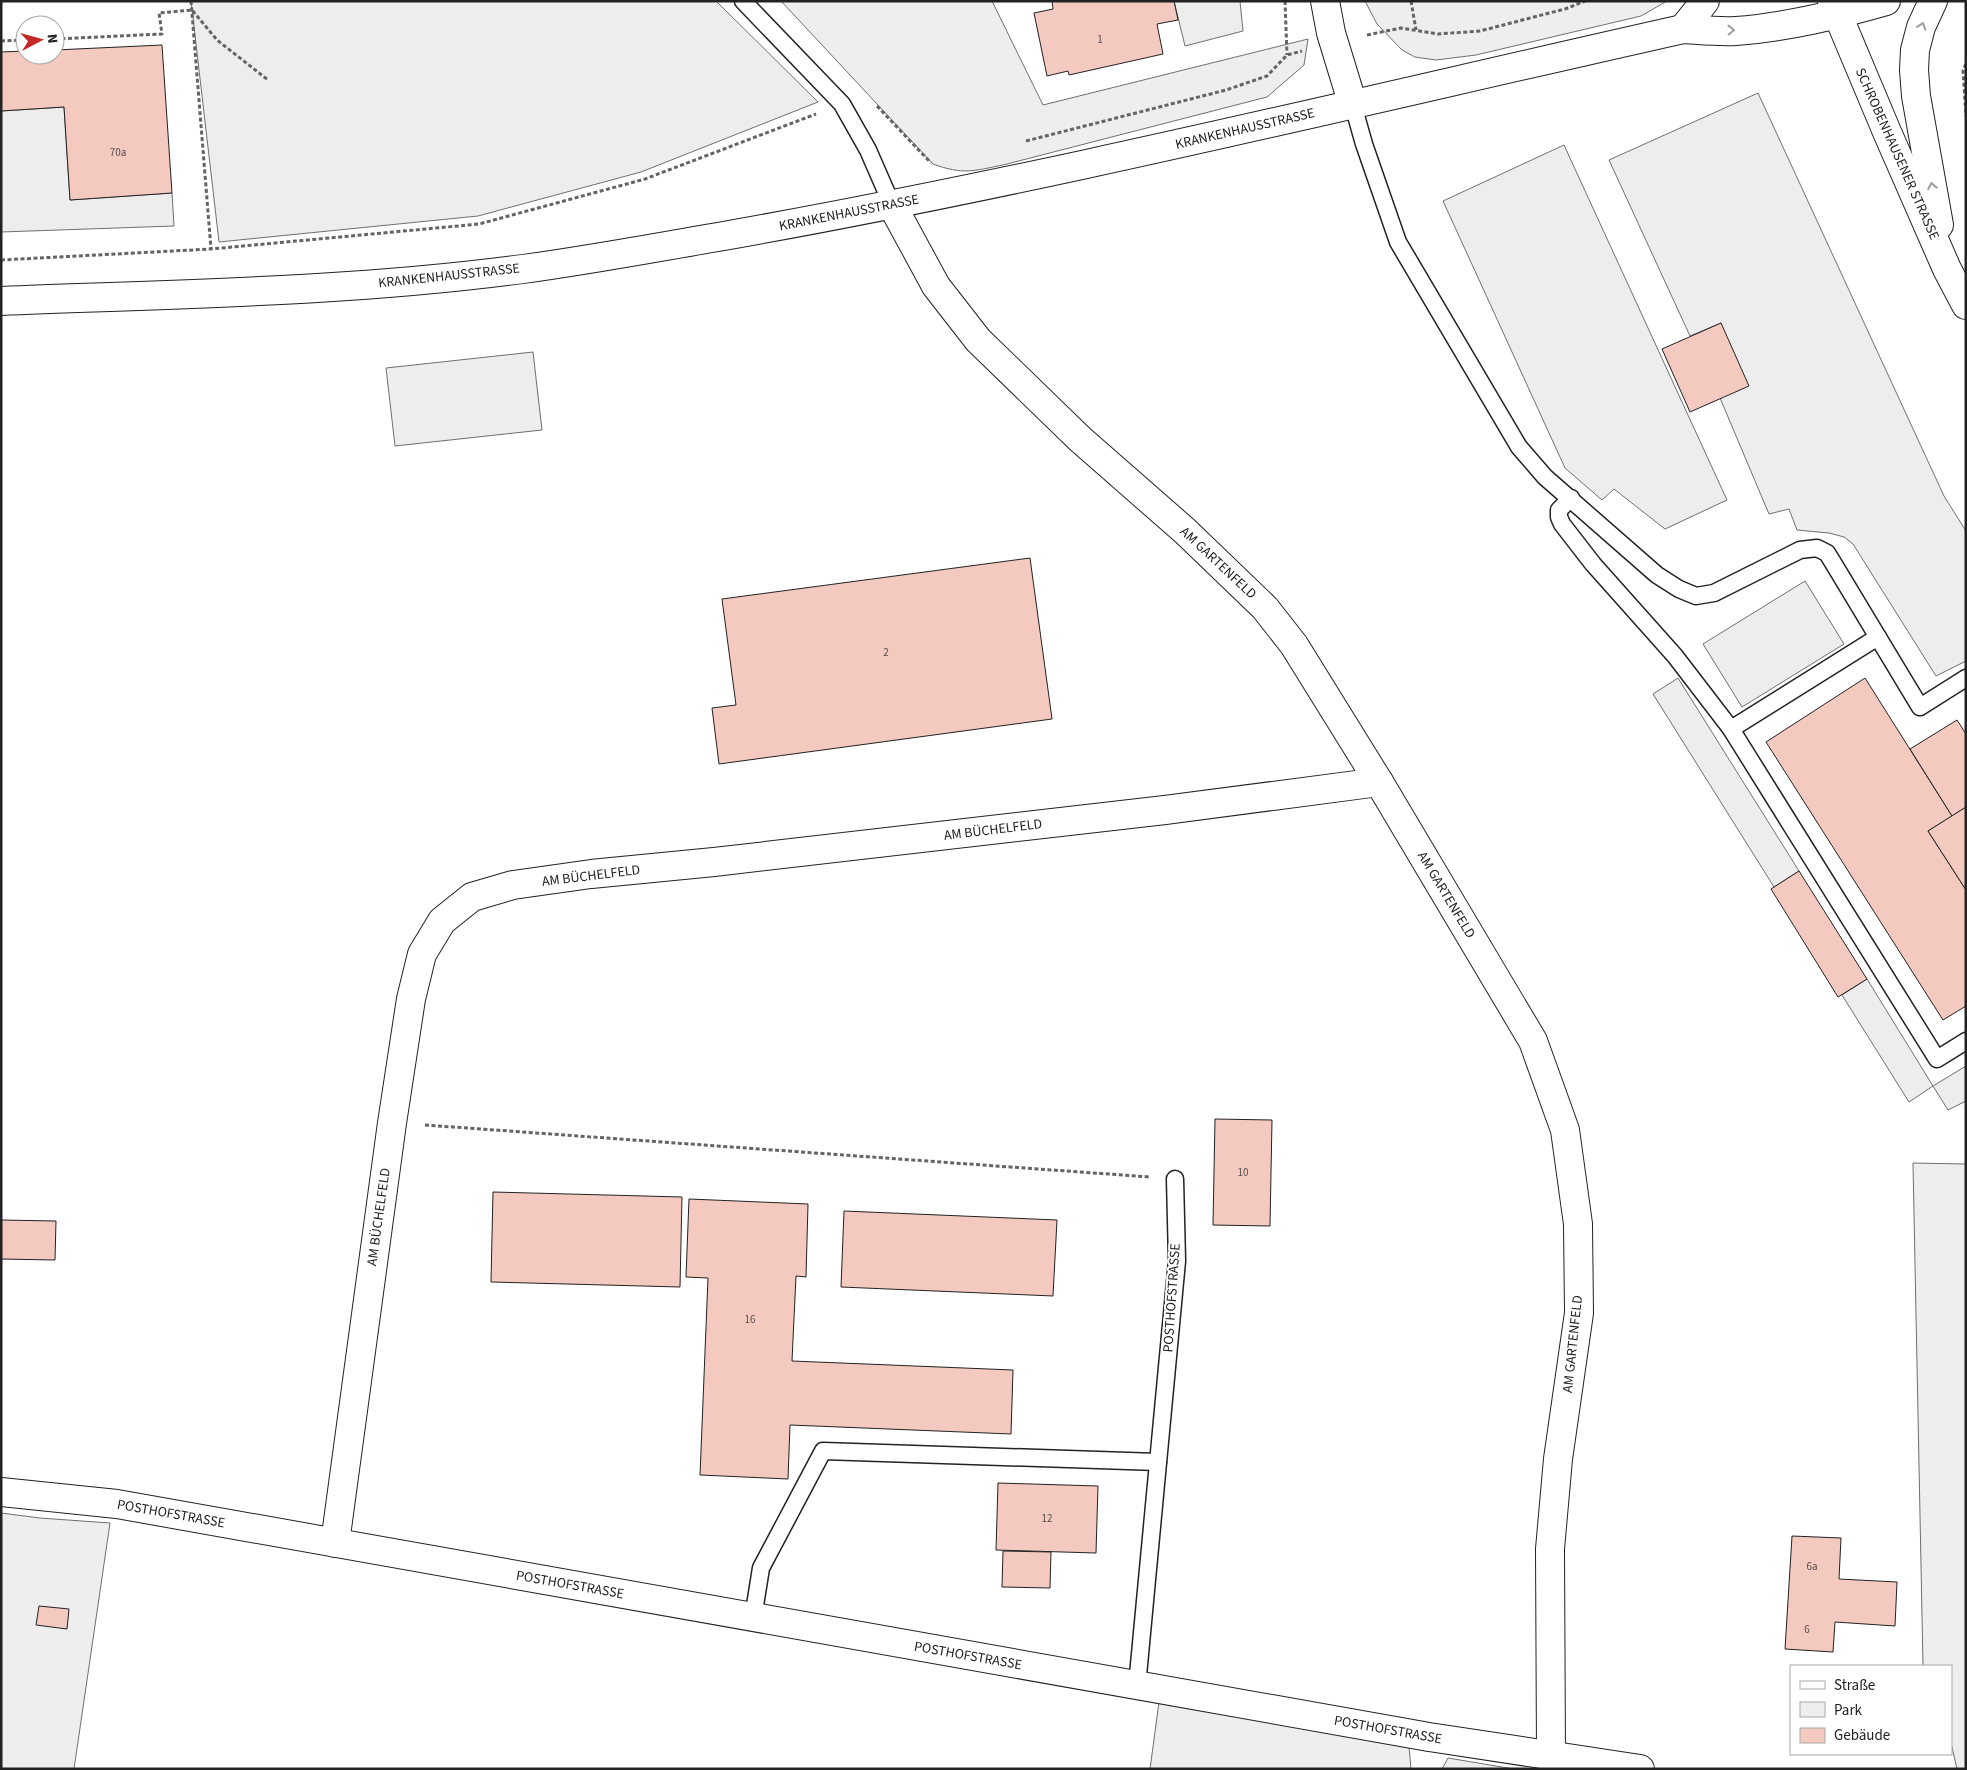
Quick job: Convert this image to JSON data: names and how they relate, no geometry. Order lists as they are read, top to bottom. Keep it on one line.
{"streets":{"street":["KRANKENHAUSSTRASSE","SCHROBENHAUSENER STRASSE","AM GARTENFELD","AM BÜCHELFELD","POSTHOFSTRASSE"]},"crossings":[["KRANKENHAUSSTRASSE","SCHROBENHAUSENER STRASSE"],["KRANKENHAUSSTRASSE","AM GARTENFELD"],["AM GARTENFELD","AM BÜCHELFELD"],["AM GARTENFELD","POSTHOFSTRASSE"],["AM BÜCHELFELD","POSTHOFSTRASSE"]],"house_numbers":["1","70a","2","10","16","12","6a","6"],"legend":["Straße","Park","Gebäude"],"north":"right"}
